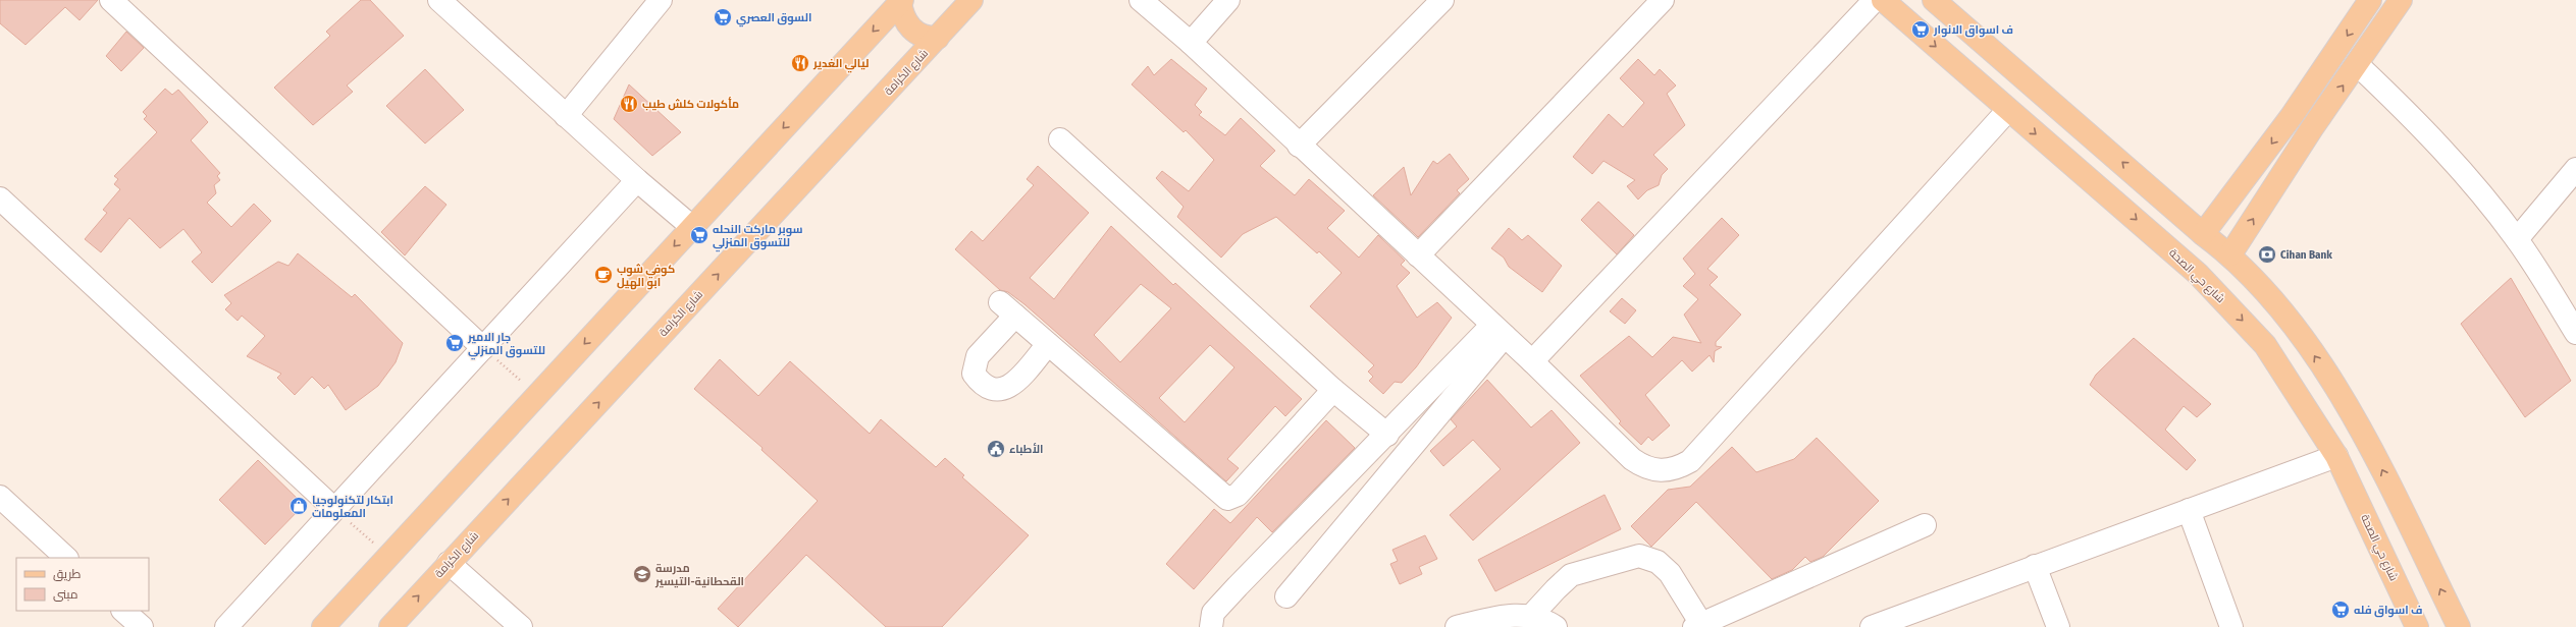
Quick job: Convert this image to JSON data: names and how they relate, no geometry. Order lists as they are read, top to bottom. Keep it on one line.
{"streets":{"main road":["شارع الكرامة","شارع حي الصحة"]},"places":{"supermarket":["السوق العصري","ف اسواق الانوار","سوبر ماركت النحله للتسوق المنزلي","جار الامير للتسوق المنزلي","ف اسواق فله"],"restaurant":["ليالي الغدير","مأكولات كلش طيب"],"bank":["Cihan Bank"],"cafe":["كوفي شوب ابو الهيل"],"public building":["الأطباء"],"shop":["ابتكار لتكنولوجيا المعلومات"],"school or university":["مدرسة القحطانية-التيسير"]},"legend":["طريق","مبنى"]}
